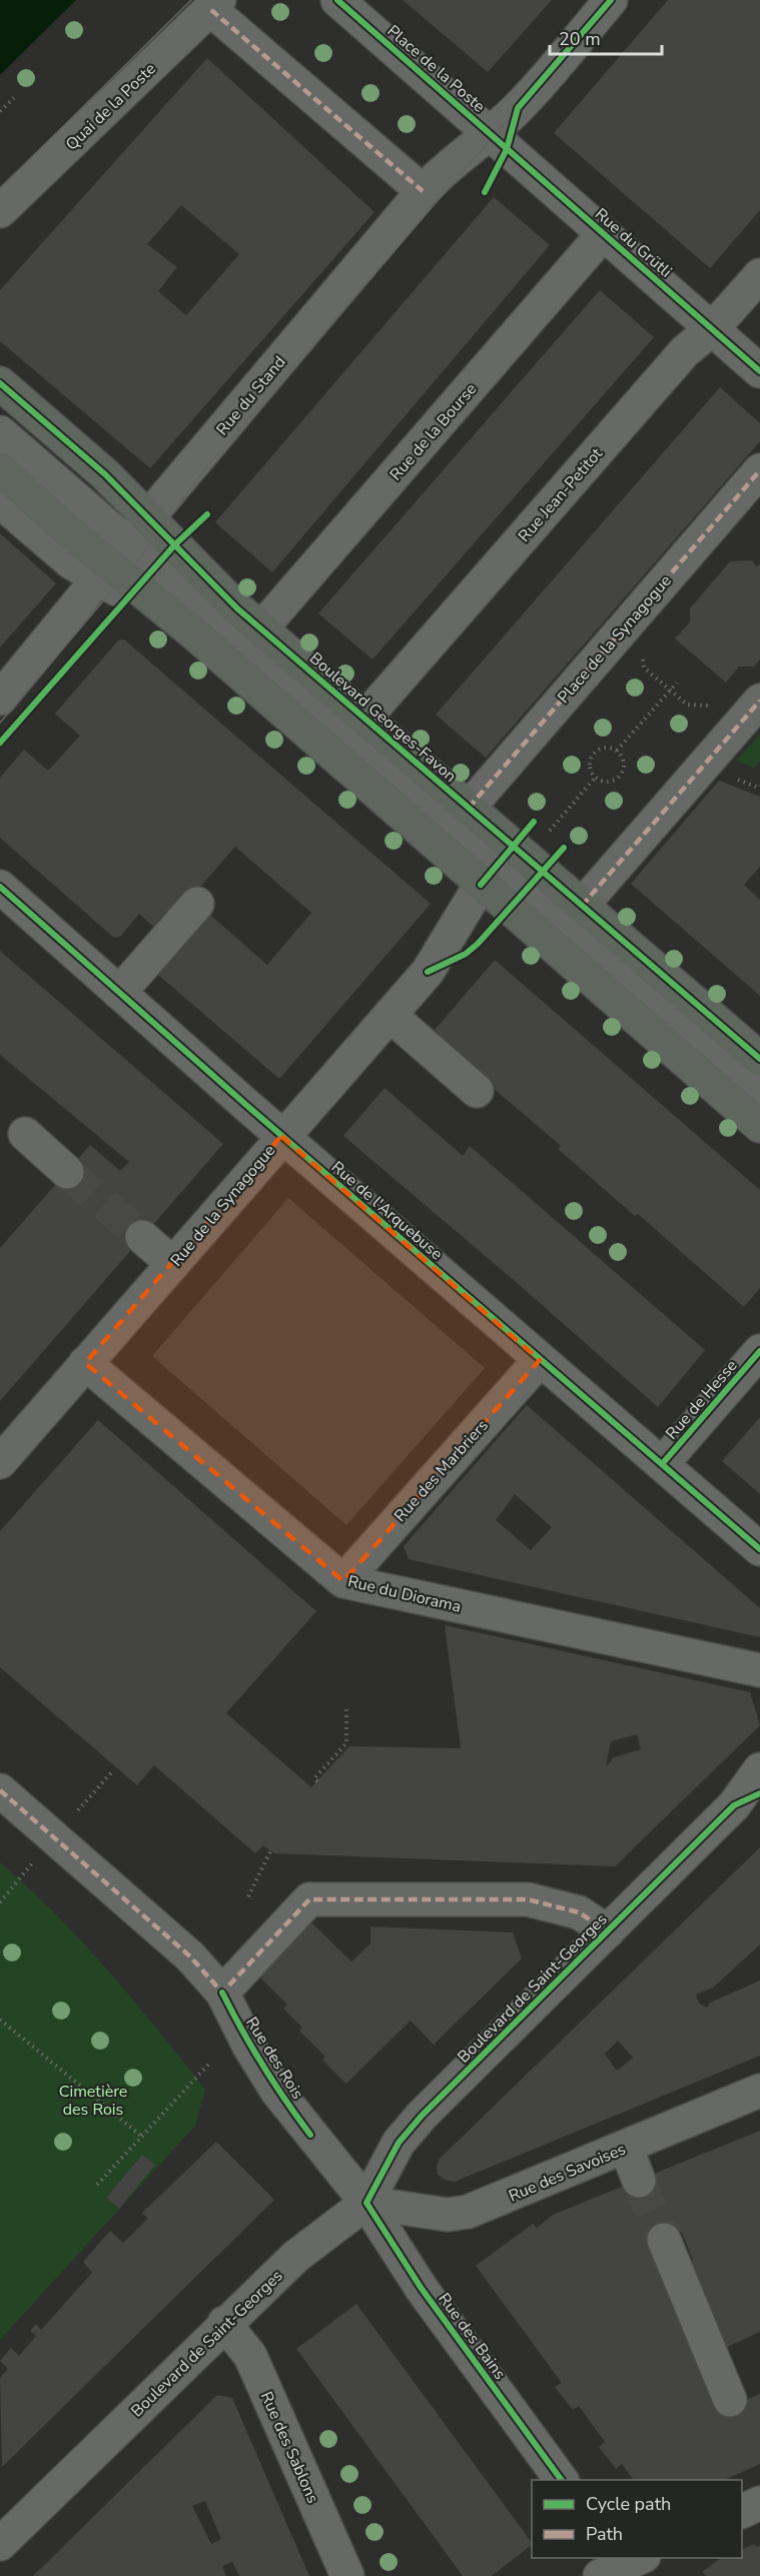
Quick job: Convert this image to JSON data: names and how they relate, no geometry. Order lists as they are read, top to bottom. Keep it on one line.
{"streets":{"main road":["Boulevard Georges-Favon"],"street":["Place de la Poste","Quai de la Poste","Rue du Grütli","Rue du Stand","Rue de la Bourse","Rue Jean-Petitot","Place de la Synagogue","Rue de la Synagogue","Rue de l'Arquebuse","Rue de Hesse","Rue des Marbriers","Rue du Diorama","Boulevard de Saint-Georges","Rue des Rois","Rue des Savoises","Rue des Bains","Rue des Sablons"]},"crossings":[["Place de la Poste","Rue du Grütli"],["Place de la Poste","Rue du Stand"],["Rue du Grütli","Rue du Stand"],["Rue du Grütli","Rue de la Bourse"],["Rue du Grütli","Rue Jean-Petitot"],["Rue du Stand","Boulevard Georges-Favon"],["Rue de la Bourse","Boulevard Georges-Favon"],["Rue Jean-Petitot","Boulevard Georges-Favon"],["Place de la Synagogue","Boulevard Georges-Favon"],["Rue de la Synagogue","Rue de l'Arquebuse"],["Rue de la Synagogue","Rue du Diorama"],["Rue de l'Arquebuse","Rue de Hesse"],["Rue de l'Arquebuse","Rue des Marbriers"],["Rue des Marbriers","Rue du Diorama"],["Boulevard de Saint-Georges","Rue des Rois"],["Boulevard de Saint-Georges","Rue des Savoises"],["Boulevard de Saint-Georges","Rue des Bains"],["Boulevard de Saint-Georges","Rue des Sablons"],["Rue des Rois","Rue des Savoises"],["Rue des Rois","Rue des Bains"],["Rue des Savoises","Rue des Bains"]],"parks":["Cimetière des Rois"],"legend":["Cycle path","Path"],"scale_bar":"20 m"}
